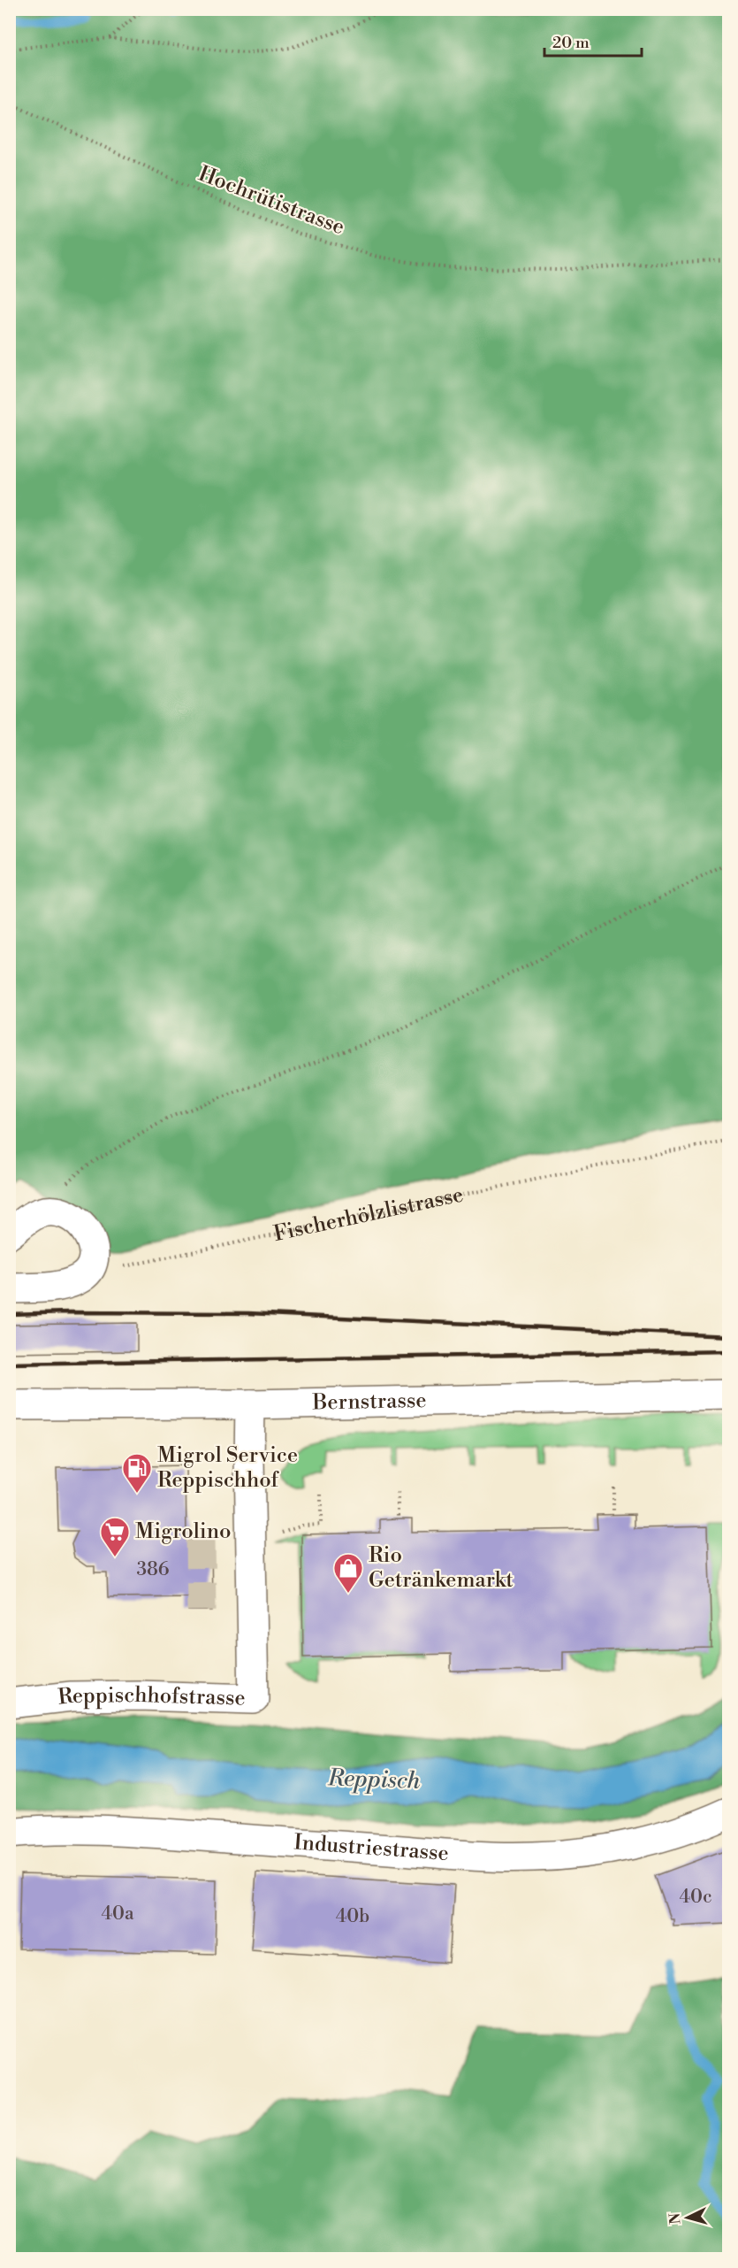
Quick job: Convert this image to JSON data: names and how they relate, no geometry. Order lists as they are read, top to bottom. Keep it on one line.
{"streets":{"main road":["Bernstrasse","Reppischhofstrasse","Industriestrasse"],"path":["Hochrütistrasse","Fischerhölzlistrasse"]},"crossings":[["Bernstrasse","Reppischhofstrasse"]],"water":["Reppisch"],"places":{"fuel station":["Migrol Service Reppischhof"],"supermarket":["Migrolino"],"shop":["Rio Getränkemarkt"]},"house_numbers":["386","40c","40a","40b"],"scale_bar":"20 m","north":"left"}
